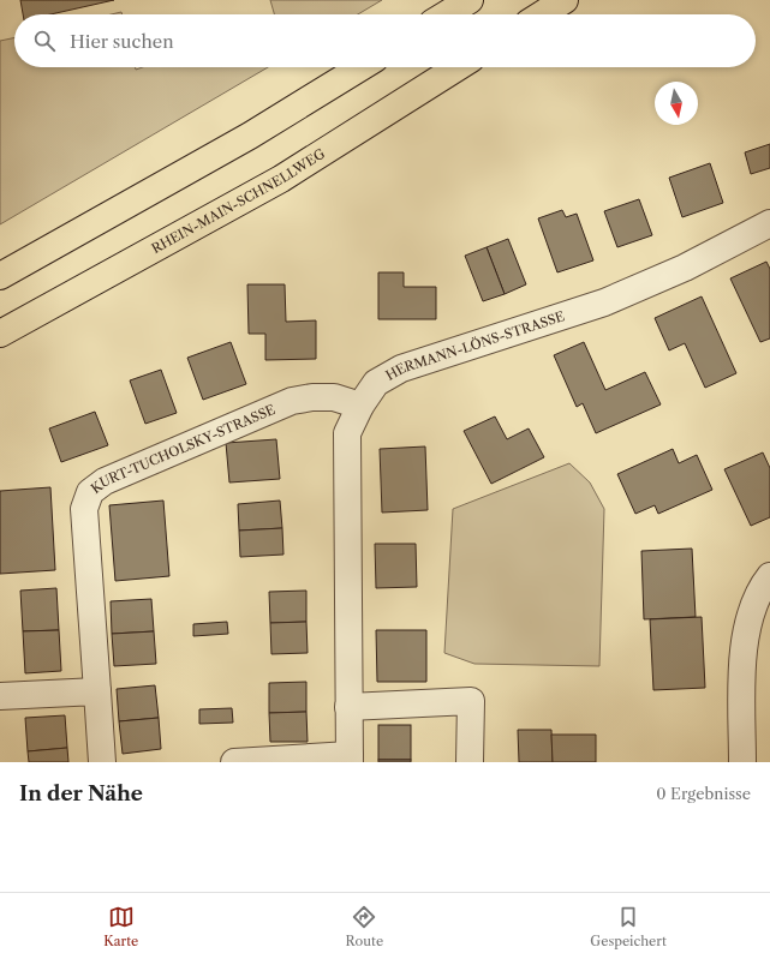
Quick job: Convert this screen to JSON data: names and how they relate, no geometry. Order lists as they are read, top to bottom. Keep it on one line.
{"streets":{"highway":["RHEIN-MAIN-SCHNELLWEG"],"street":["HERMANN-LÖNS-STRASSE","KURT-TUCHOLSKY-STRASSE"]},"crossings":[["HERMANN-LÖNS-STRASSE","KURT-TUCHOLSKY-STRASSE"]],"north":"bottom","page":{"search":"Hier suchen","heading":["In der Nähe","0 Ergebnisse"],"nav":["Karte","Route","Gespeichert"]}}
